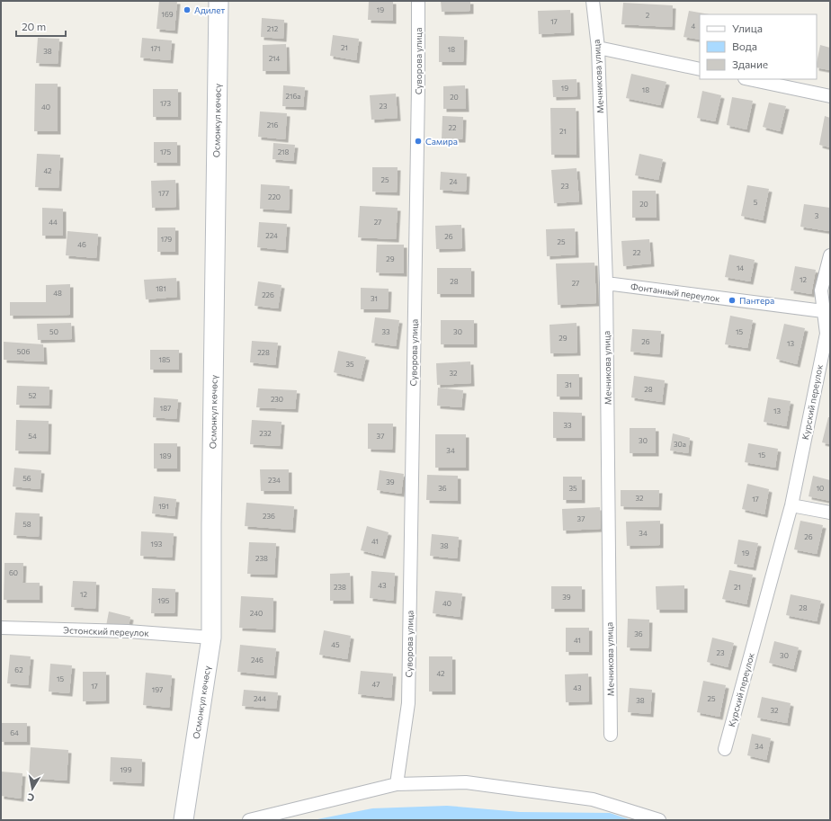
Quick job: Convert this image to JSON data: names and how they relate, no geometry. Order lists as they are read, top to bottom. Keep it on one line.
{"streets":{"street":["Суворова улица","Мечникова улица","Осмонкул көчөсү","Фонтанный переулок","Курский переулок","Эстонский переулок"]},"crossings":[["Мечникова улица","Фонтанный переулок"],["Осмонкул көчөсү","Эстонский переулок"],["Фонтанный переулок","Курский переулок"]],"places":["Адилет","Самира","Пантера"],"house_numbers":["19","169","2","17","4","212","21","171","18","38","214","19","18","216а","20","173","23","40","216","22","21","175","218","42","25","24","23","177","220","5","20","3","44","27","224","26","179","25","46","22","29","14","12","28","27","181","48","226","31","50","33","30","15","29","26","13","50б","228","185","35","32","31","28","52","230","187","13","33","232","54","37","30","30а","34","15","189","56","234","39","36","35","10","32","17","191","236","37","58","34","26","41","193","38","19","238","60","43","238","21","12","39","195","40","28","240","36","41","45","23","30","246","62","42","15","47","17","43","197","244","25","38","32","64","34","199"],"legend":["Улица","Вода","Здание"],"scale_bar":"20 m","north":"bottom"}
